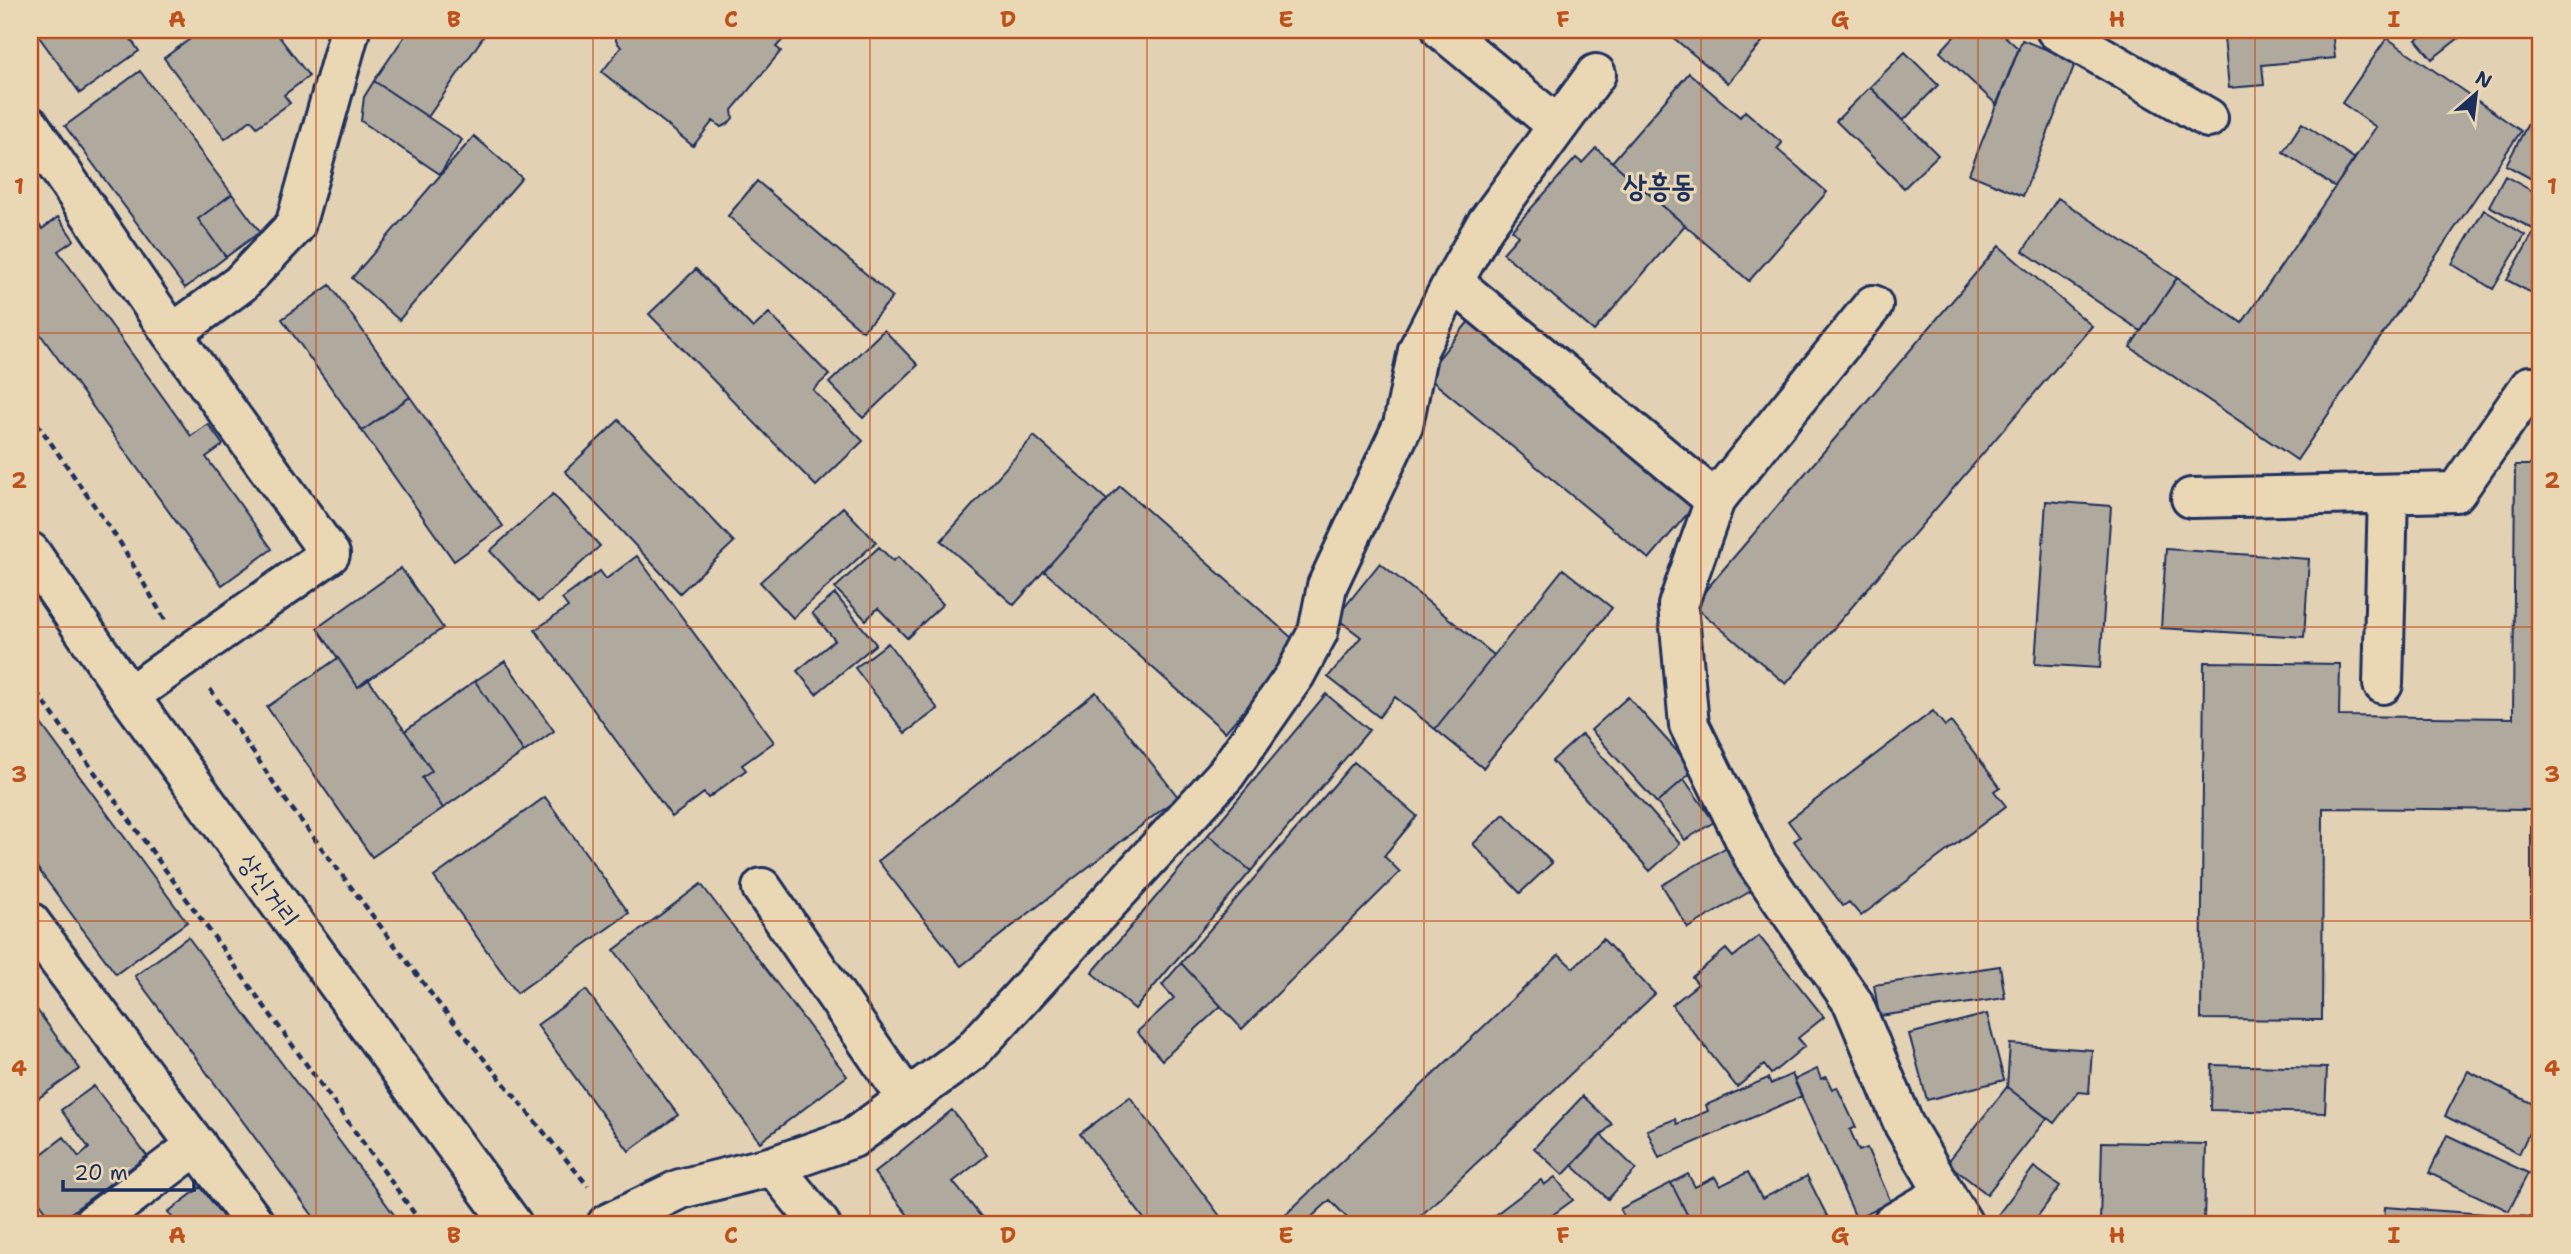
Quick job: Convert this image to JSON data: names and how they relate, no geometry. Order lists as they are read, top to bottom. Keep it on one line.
{"streets":{"street":["상신거리"]},"districts":["상흥동"],"scale_bar":"20 m","north":"top right","grid":{"columns":["A","B","C","D","E","F","G","H","I"],"rows":["1","2","3","4"]}}
